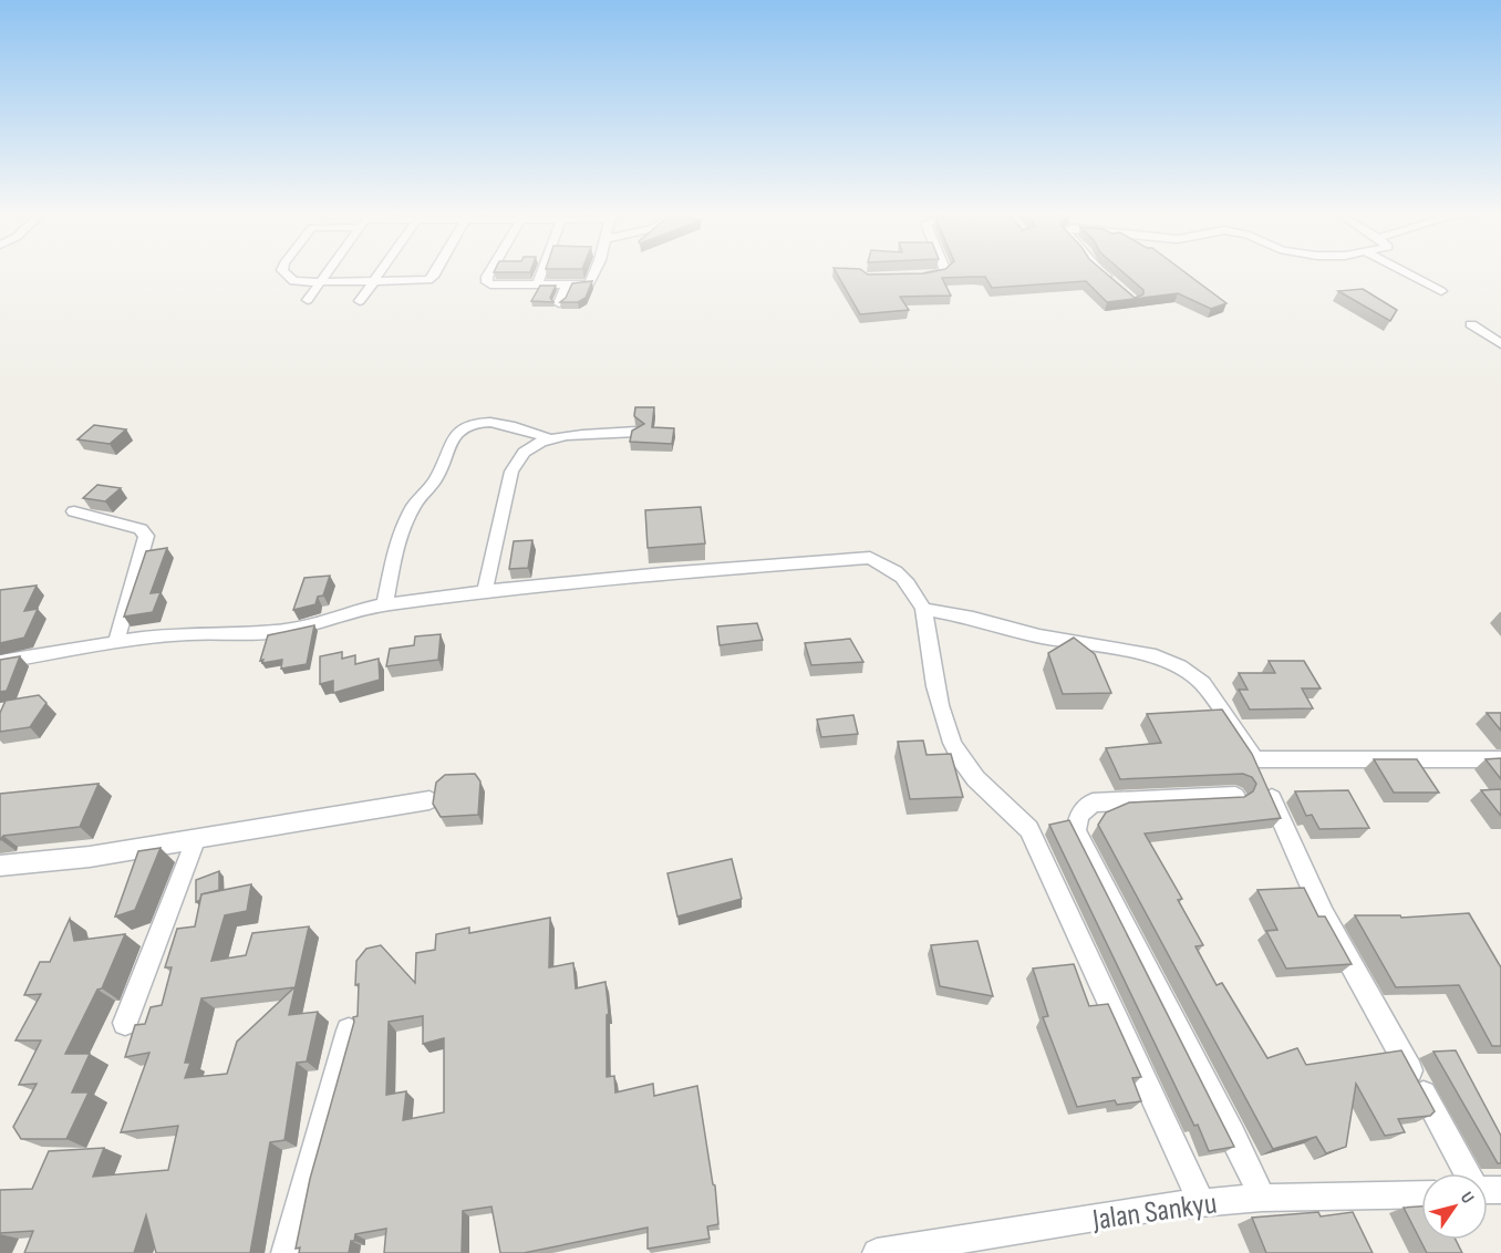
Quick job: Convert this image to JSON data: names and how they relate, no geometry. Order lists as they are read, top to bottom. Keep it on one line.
{"streets":{"street":["Jalan Sankyu"]},"north":"top right"}
